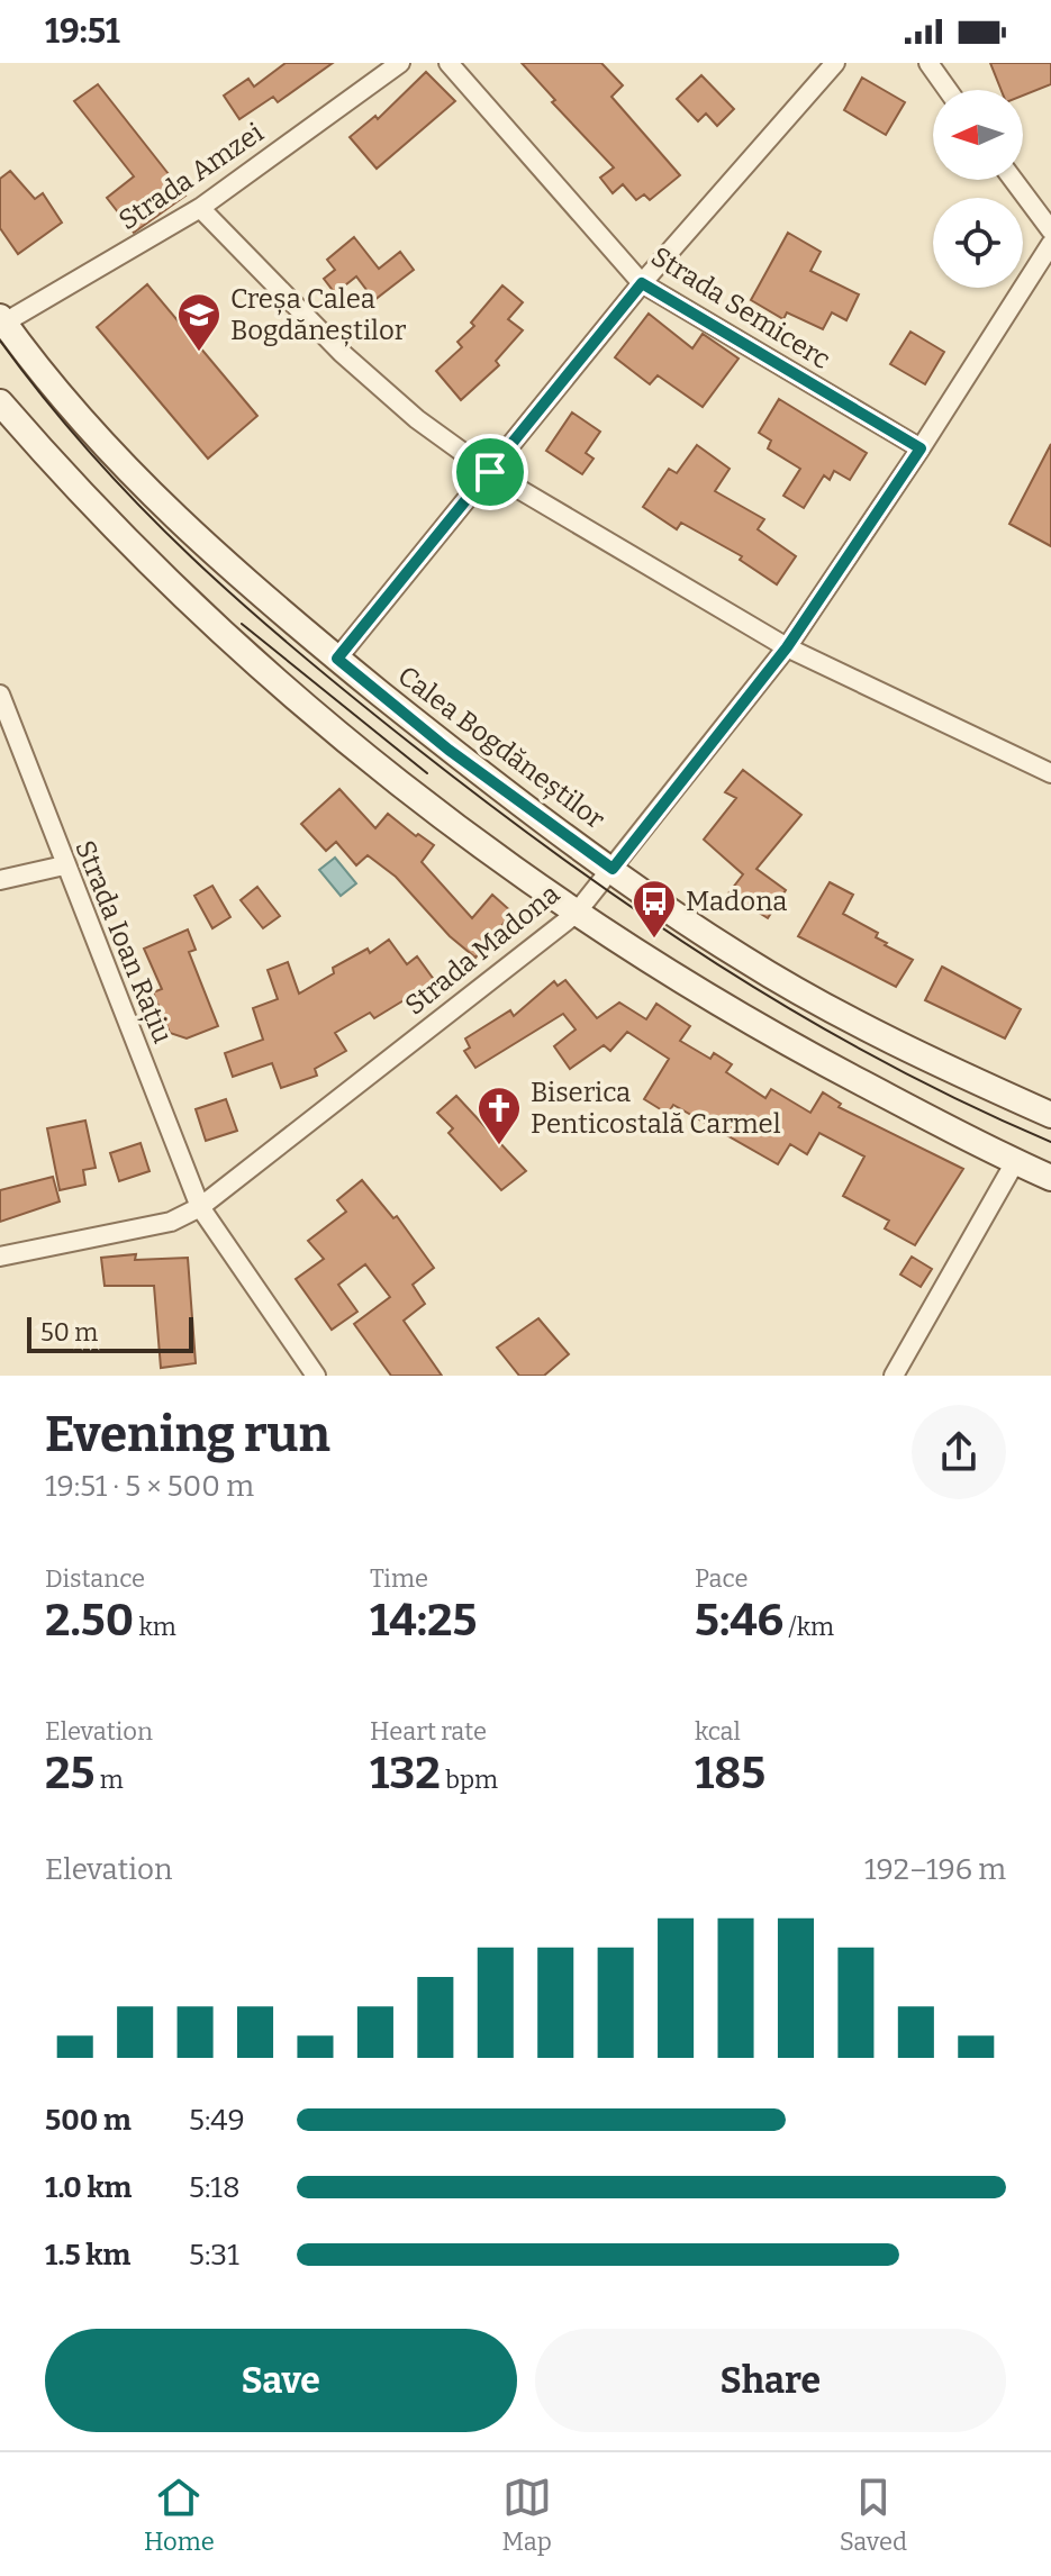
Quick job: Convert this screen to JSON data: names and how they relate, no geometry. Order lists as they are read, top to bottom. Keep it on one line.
{"streets":{"main road":["Calea Bogdăneștilor"],"street":["Strada Amzei","Strada Semicerc","Strada Ioan Rațiu","Strada Madona"]},"crossings":[["Strada Amzei","Calea Bogdăneștilor"],["Strada Semicerc","Strada Madona"],["Calea Bogdăneștilor","Strada Madona"],["Strada Ioan Rațiu","Strada Madona"]],"places":{"school or university":["Creșa Calea Bogdăneștilor"],"bus stop":["Madona"],"church":["Biserica Penticostală Carmel"]},"scale_bar":"50 m","north":"left","page":{"status":"19:51","scale":"50 m","heading":["Evening run","19:51 · 5 × 500 m"],"stats":[["Distance","2.50 km"],["Time","14:25"],["Pace","5:46 /km"],["Elevation","25 m"],["Heart rate","132 bpm"],["kcal","185"]],"chart":["Elevation","192–196 m"],"list":[{"name":"500 m","note":"5:49"},{"name":"1.0 km","note":"5:18"},{"name":"1.5 km","note":"5:31"}],"buttons":["Save","Share"],"tabs":["Home","Map","Saved"]}}
